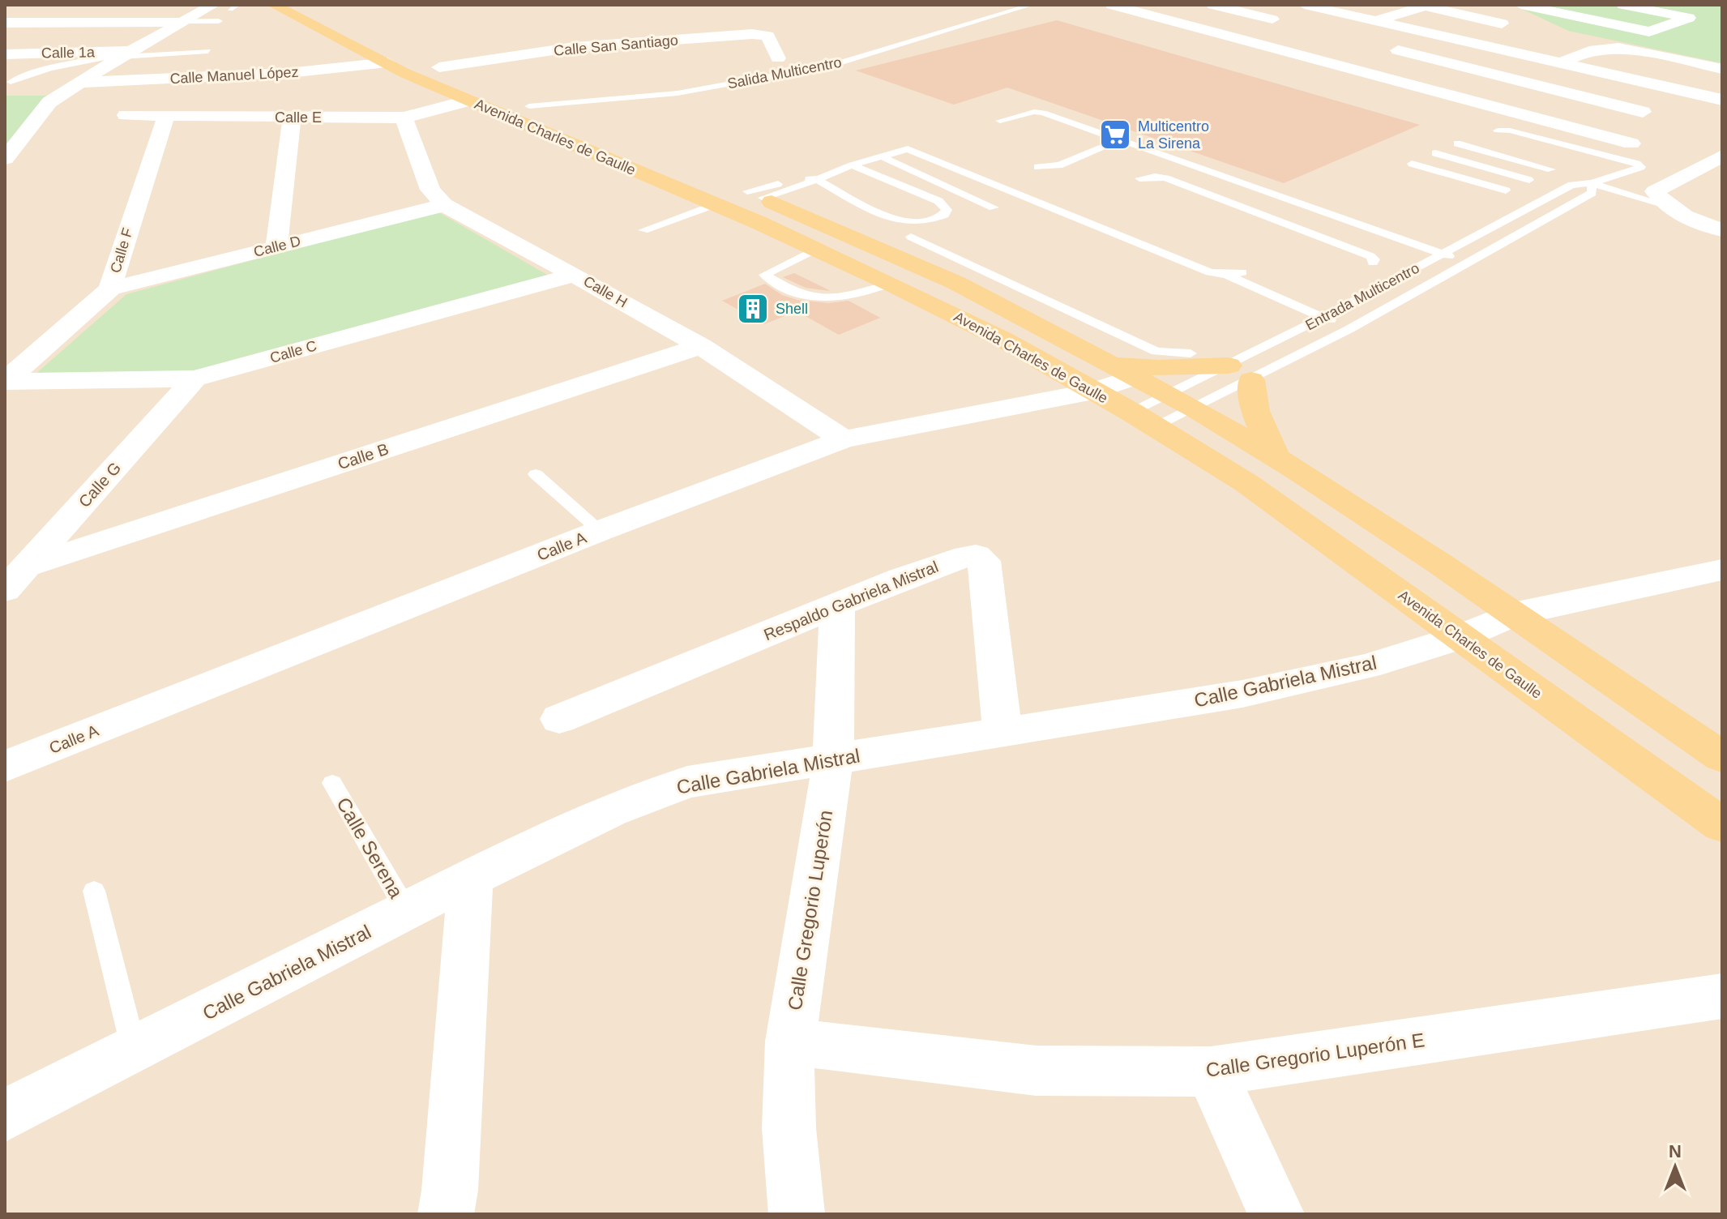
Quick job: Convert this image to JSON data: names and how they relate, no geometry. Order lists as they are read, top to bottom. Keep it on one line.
{"streets":{"main road":["Avenida Charles de Gaulle"],"street":["Calle San Santiago","Calle 1a","Calle Manuel López","Calle E","Calle D","Calle F","Calle H","Calle C","Calle B","Calle G","Calle A","Respaldo Gabriela Mistral","Calle Gabriela Mistral","Calle Gregorio Luperón","Calle Gregorio Luperón E"],"lane":["Salida Multicentro","Entrada Multicentro","Calle Serena"]},"crossings":[["Calle San Santiago","Avenida Charles de Gaulle"],["Salida Multicentro","Avenida Charles de Gaulle"],["Calle Manuel López","Avenida Charles de Gaulle"],["Calle E","Avenida Charles de Gaulle"],["Calle E","Calle F"],["Calle E","Calle H"],["Avenida Charles de Gaulle","Entrada Multicentro"],["Avenida Charles de Gaulle","Calle A"],["Avenida Charles de Gaulle","Calle Gabriela Mistral"],["Calle D","Calle F"],["Calle D","Calle H"],["Calle F","Calle C"],["Calle H","Calle C"],["Calle H","Calle B"],["Calle H","Calle A"],["Calle C","Calle G"],["Calle B","Calle G"],["Respaldo Gabriela Mistral","Calle Gabriela Mistral"],["Respaldo Gabriela Mistral","Calle Gregorio Luperón"],["Calle Gabriela Mistral","Calle Serena"],["Calle Gabriela Mistral","Calle Gregorio Luperón"],["Calle Gregorio Luperón","Calle Gregorio Luperón E"]],"places":{"supermarket":["Multicentro La Sirena"],"building":["Shell"]},"north":"top"}
